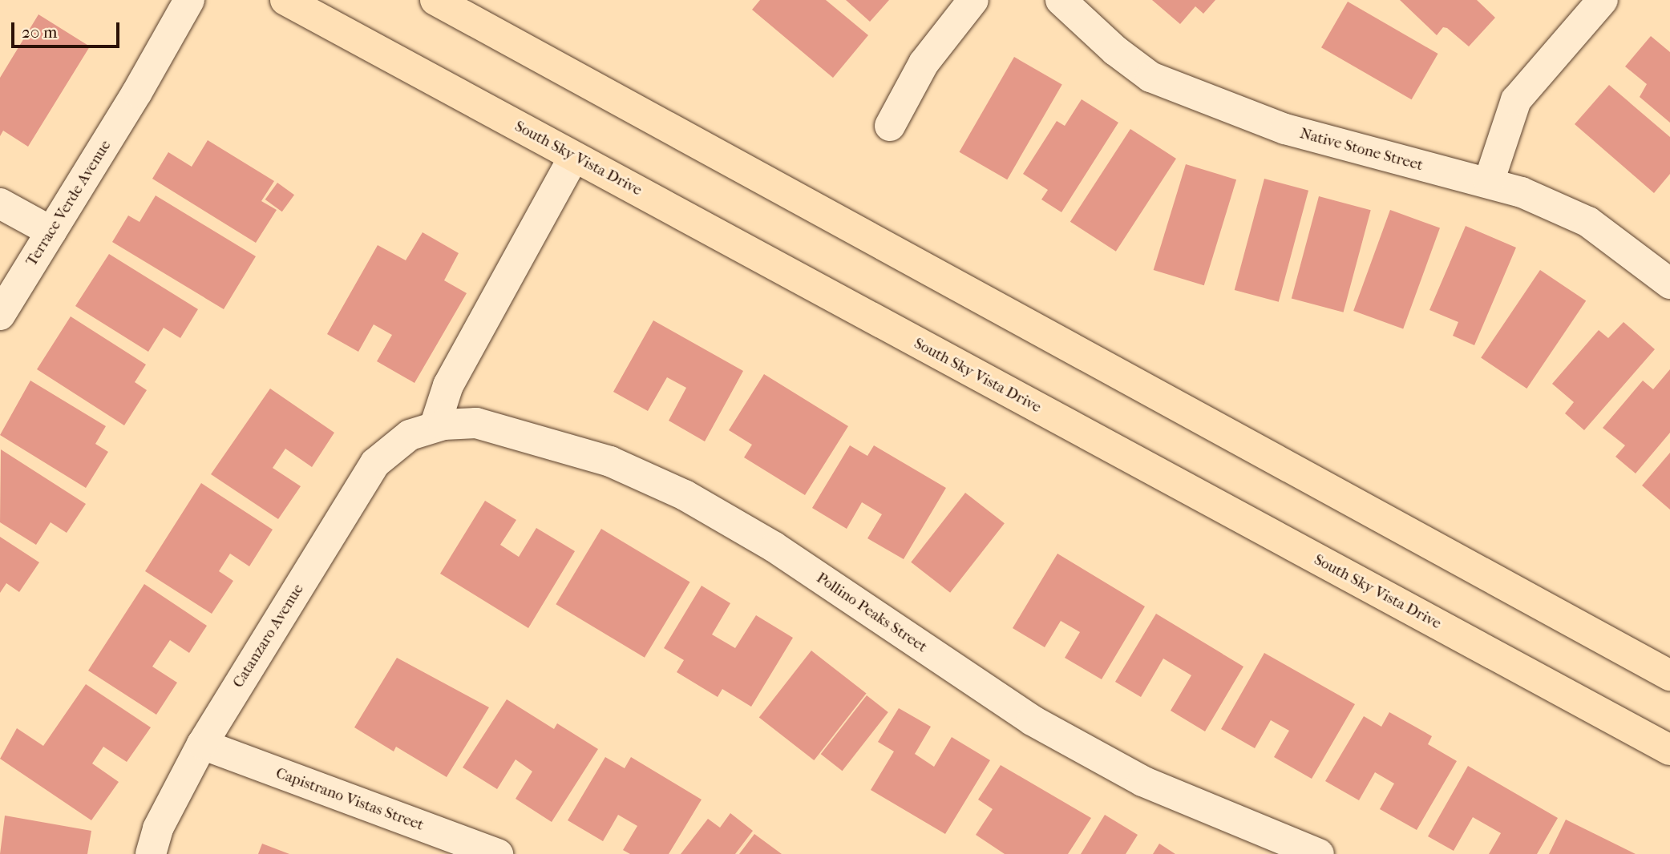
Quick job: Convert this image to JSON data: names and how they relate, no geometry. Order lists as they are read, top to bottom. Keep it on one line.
{"streets":{"main road":["South Sky Vista Drive"],"street":["Native Stone Street","Terrace Verde Avenue","Pollino Peaks Street","Catanzaro Avenue","Capistrano Vistas Street"]},"crossings":[["Pollino Peaks Street","Catanzaro Avenue"],["Catanzaro Avenue","Capistrano Vistas Street"]],"scale_bar":"20 m"}
